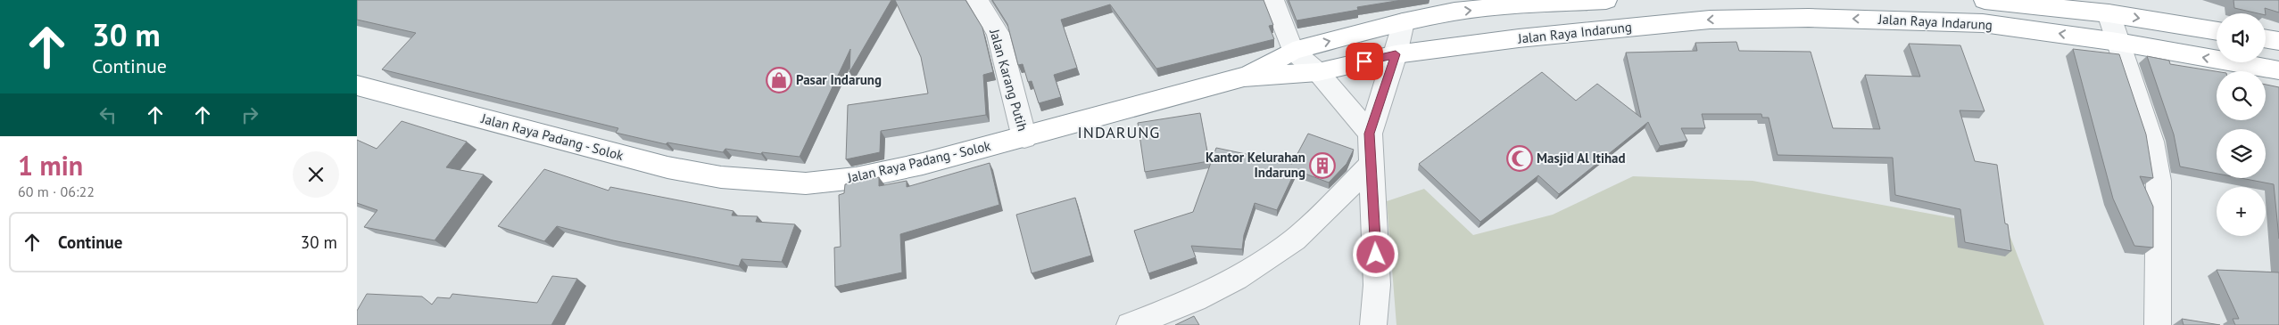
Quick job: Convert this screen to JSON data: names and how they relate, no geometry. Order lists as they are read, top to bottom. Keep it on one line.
{"streets":{"highway":["Jalan Raya Indarung","Jalan Raya Padang - Solok"],"street":["Jalan Karang Putih"]},"crossings":[["Jalan Raya Indarung","Jalan Raya Padang - Solok"],["Jalan Karang Putih","Jalan Raya Padang - Solok"]],"districts":["INDARUNG"],"places":{"shop":["Pasar Indarung"],"mosque":["Masjid Al Itihad"],"building":["Kantor Kelurahan Indarung"]},"page":{"turn":["30 m","Continue"],"map_buttons":"+","heading":["1 min","60 m · 06:22"],"list":[{"name":"Continue","value":"30 m"}]}}
